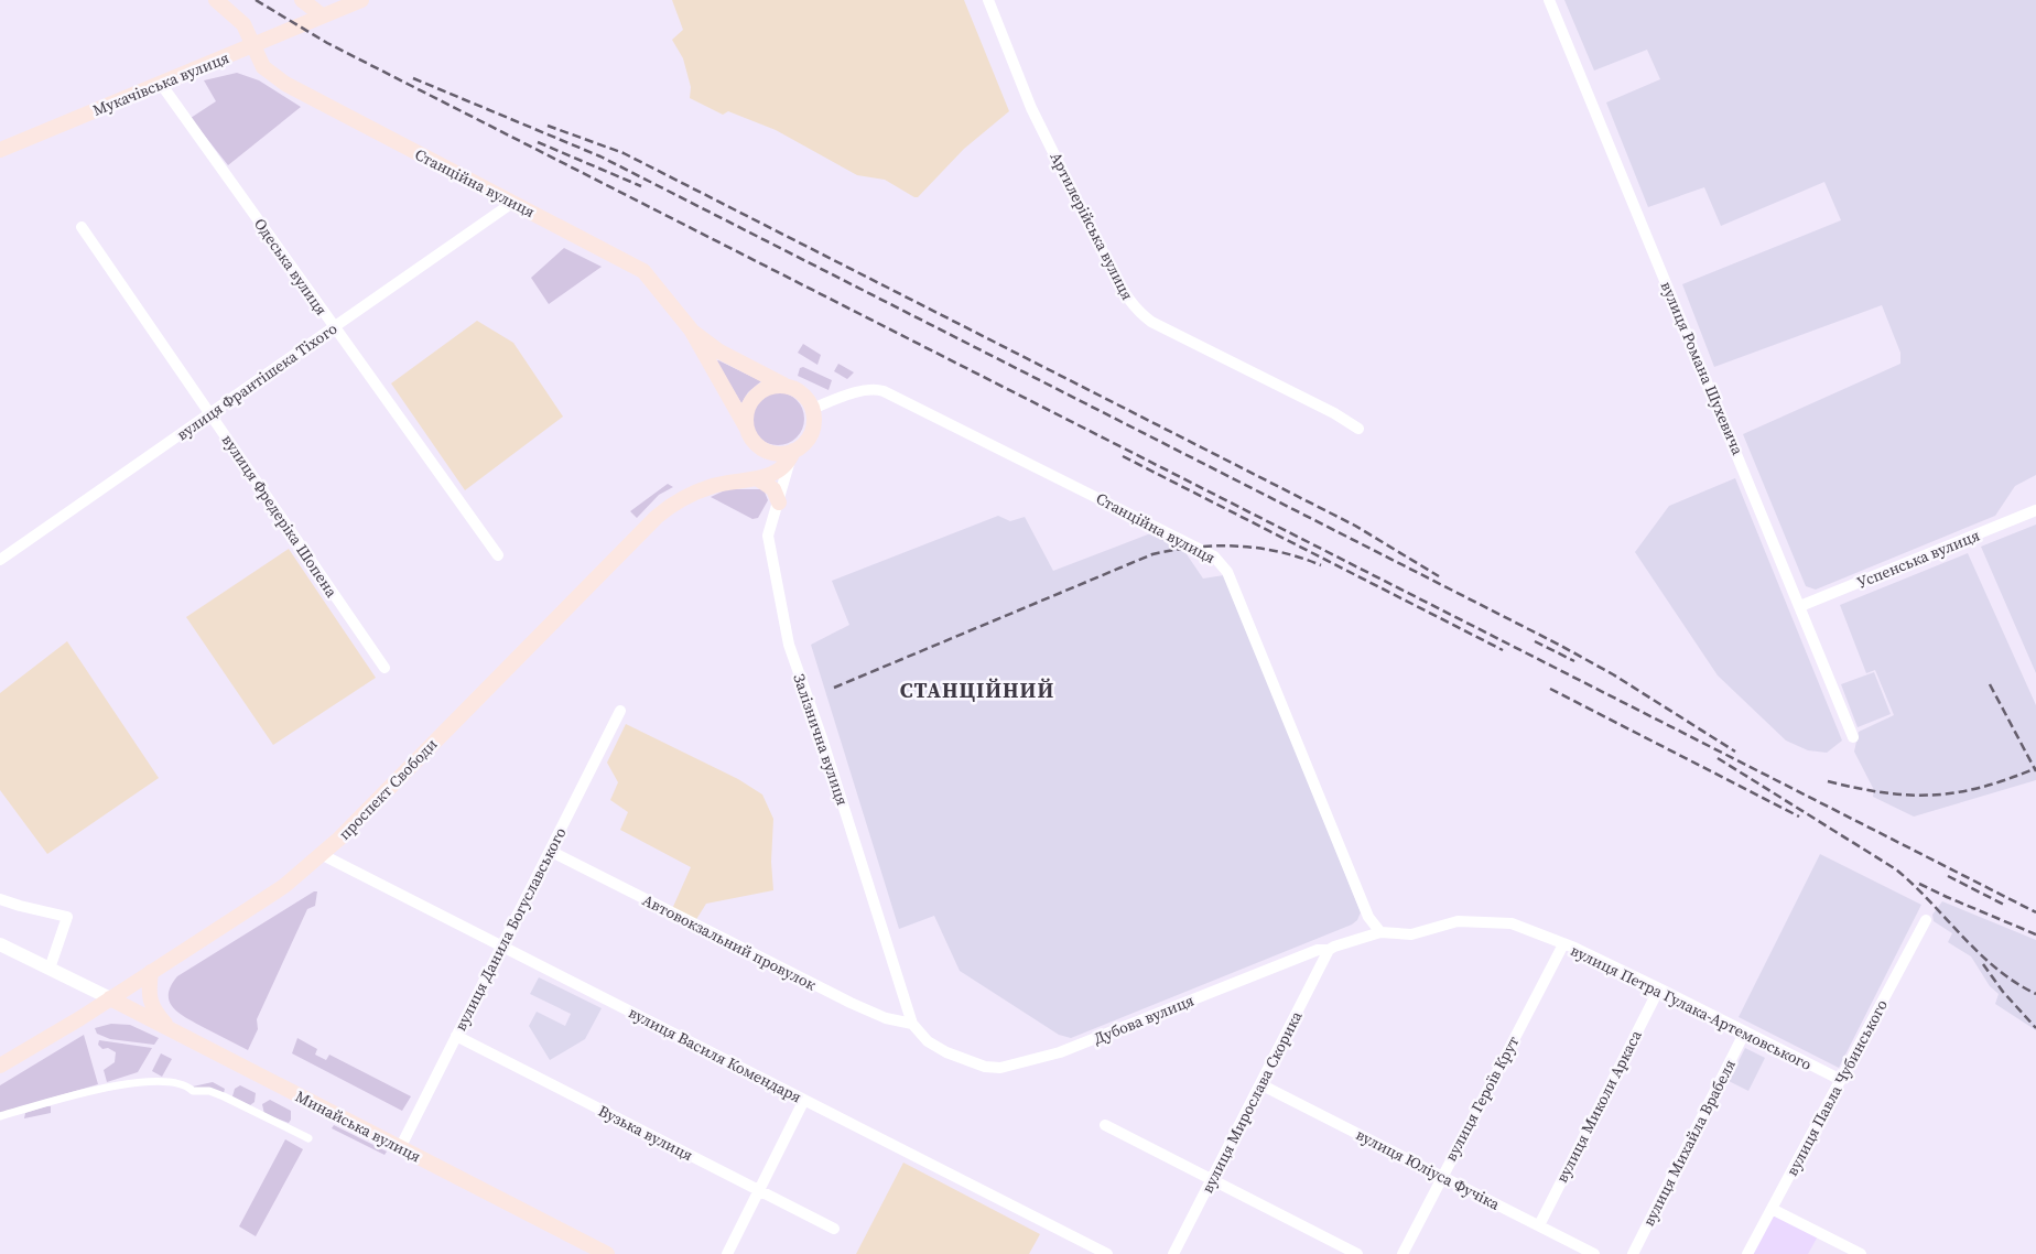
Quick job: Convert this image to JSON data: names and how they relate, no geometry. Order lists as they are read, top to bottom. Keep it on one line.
{"streets":{"main road":["Мукачівська вулиця","Станційна вулиця","проспект Свободи","Минайська вулиця"],"street":["Артилерійська вулиця","Одеська вулиця","вулиця Романа Шухевича","вулиця Франтішека Тіхого","вулиця Фредеріка Шопена","Успенська вулиця","Залізнична вулиця","вулиця Данила Богуславського","Автовокзальний провулок","вулиця Петра Гулака-Артемовського","Дубова вулиця","вулиця Василя Комендаря","вулиця Павла Чубинського","вулиця Героїв Крут","вулиця Мирослава Скорика","вулиця Миколи Аркаса","Вузька вулиця","вулиця Михайла Врабеля","вулиця Юліуса Фучіка"]},"crossings":[["Мукачівська вулиця","Станційна вулиця"],["Мукачівська вулиця","Одеська вулиця"],["Станційна вулиця","вулиця Франтішека Тіхого"],["Станційна вулиця","Залізнична вулиця"],["Станційна вулиця","проспект Свободи"],["Станційна вулиця","вулиця Петра Гулака-Артемовського"],["Станційна вулиця","Дубова вулиця"],["Одеська вулиця","вулиця Франтішека Тіхого"],["вулиця Романа Шухевича","Успенська вулиця"],["вулиця Франтішека Тіхого","вулиця Фредеріка Шопена"],["Залізнична вулиця","проспект Свободи"],["Залізнична вулиця","Автовокзальний провулок"],["Залізнична вулиця","Дубова вулиця"],["проспект Свободи","вулиця Василя Комендаря"],["проспект Свободи","Минайська вулиця"],["вулиця Данила Богуславського","Автовокзальний провулок"],["вулиця Данила Богуславського","вулиця Василя Комендаря"],["вулиця Данила Богуславського","Минайська вулиця"],["вулиця Данила Богуславського","Вузька вулиця"],["Автовокзальний провулок","Дубова вулиця"],["вулиця Петра Гулака-Артемовського","Дубова вулиця"],["вулиця Петра Гулака-Артемовського","вулиця Павла Чубинського"],["вулиця Петра Гулака-Артемовського","вулиця Героїв Крут"],["вулиця Петра Гулака-Артемовського","вулиця Миколи Аркаса"],["вулиця Петра Гулака-Артемовського","вулиця Михайла Врабеля"],["Дубова вулиця","вулиця Мирослава Скорика"],["вулиця Героїв Крут","вулиця Юліуса Фучіка"],["вулиця Мирослава Скорика","вулиця Юліуса Фучіка"],["вулиця Миколи Аркаса","вулиця Юліуса Фучіка"]],"districts":["СТАНЦІЙНИЙ"]}
